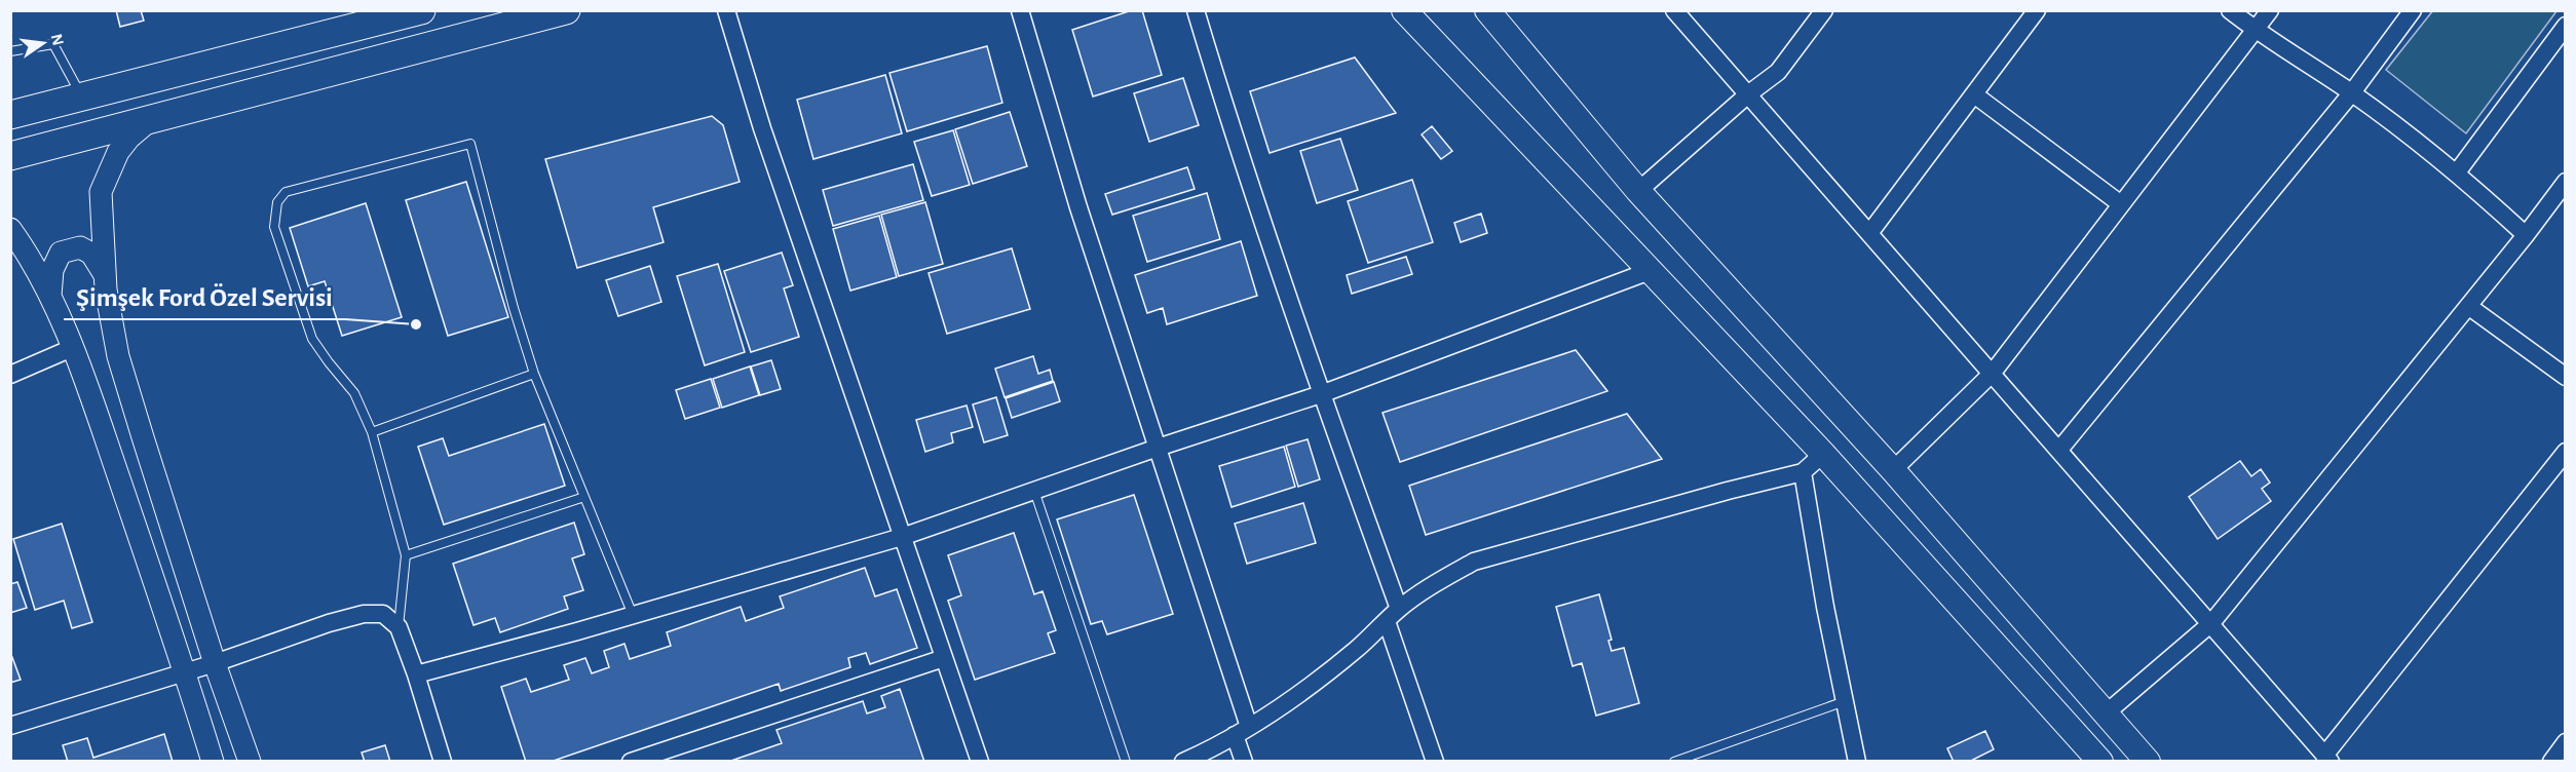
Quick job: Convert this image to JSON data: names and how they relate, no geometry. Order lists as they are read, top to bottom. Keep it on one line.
{"places":["Şimşek Ford Özel Servisi"],"north":"right"}
